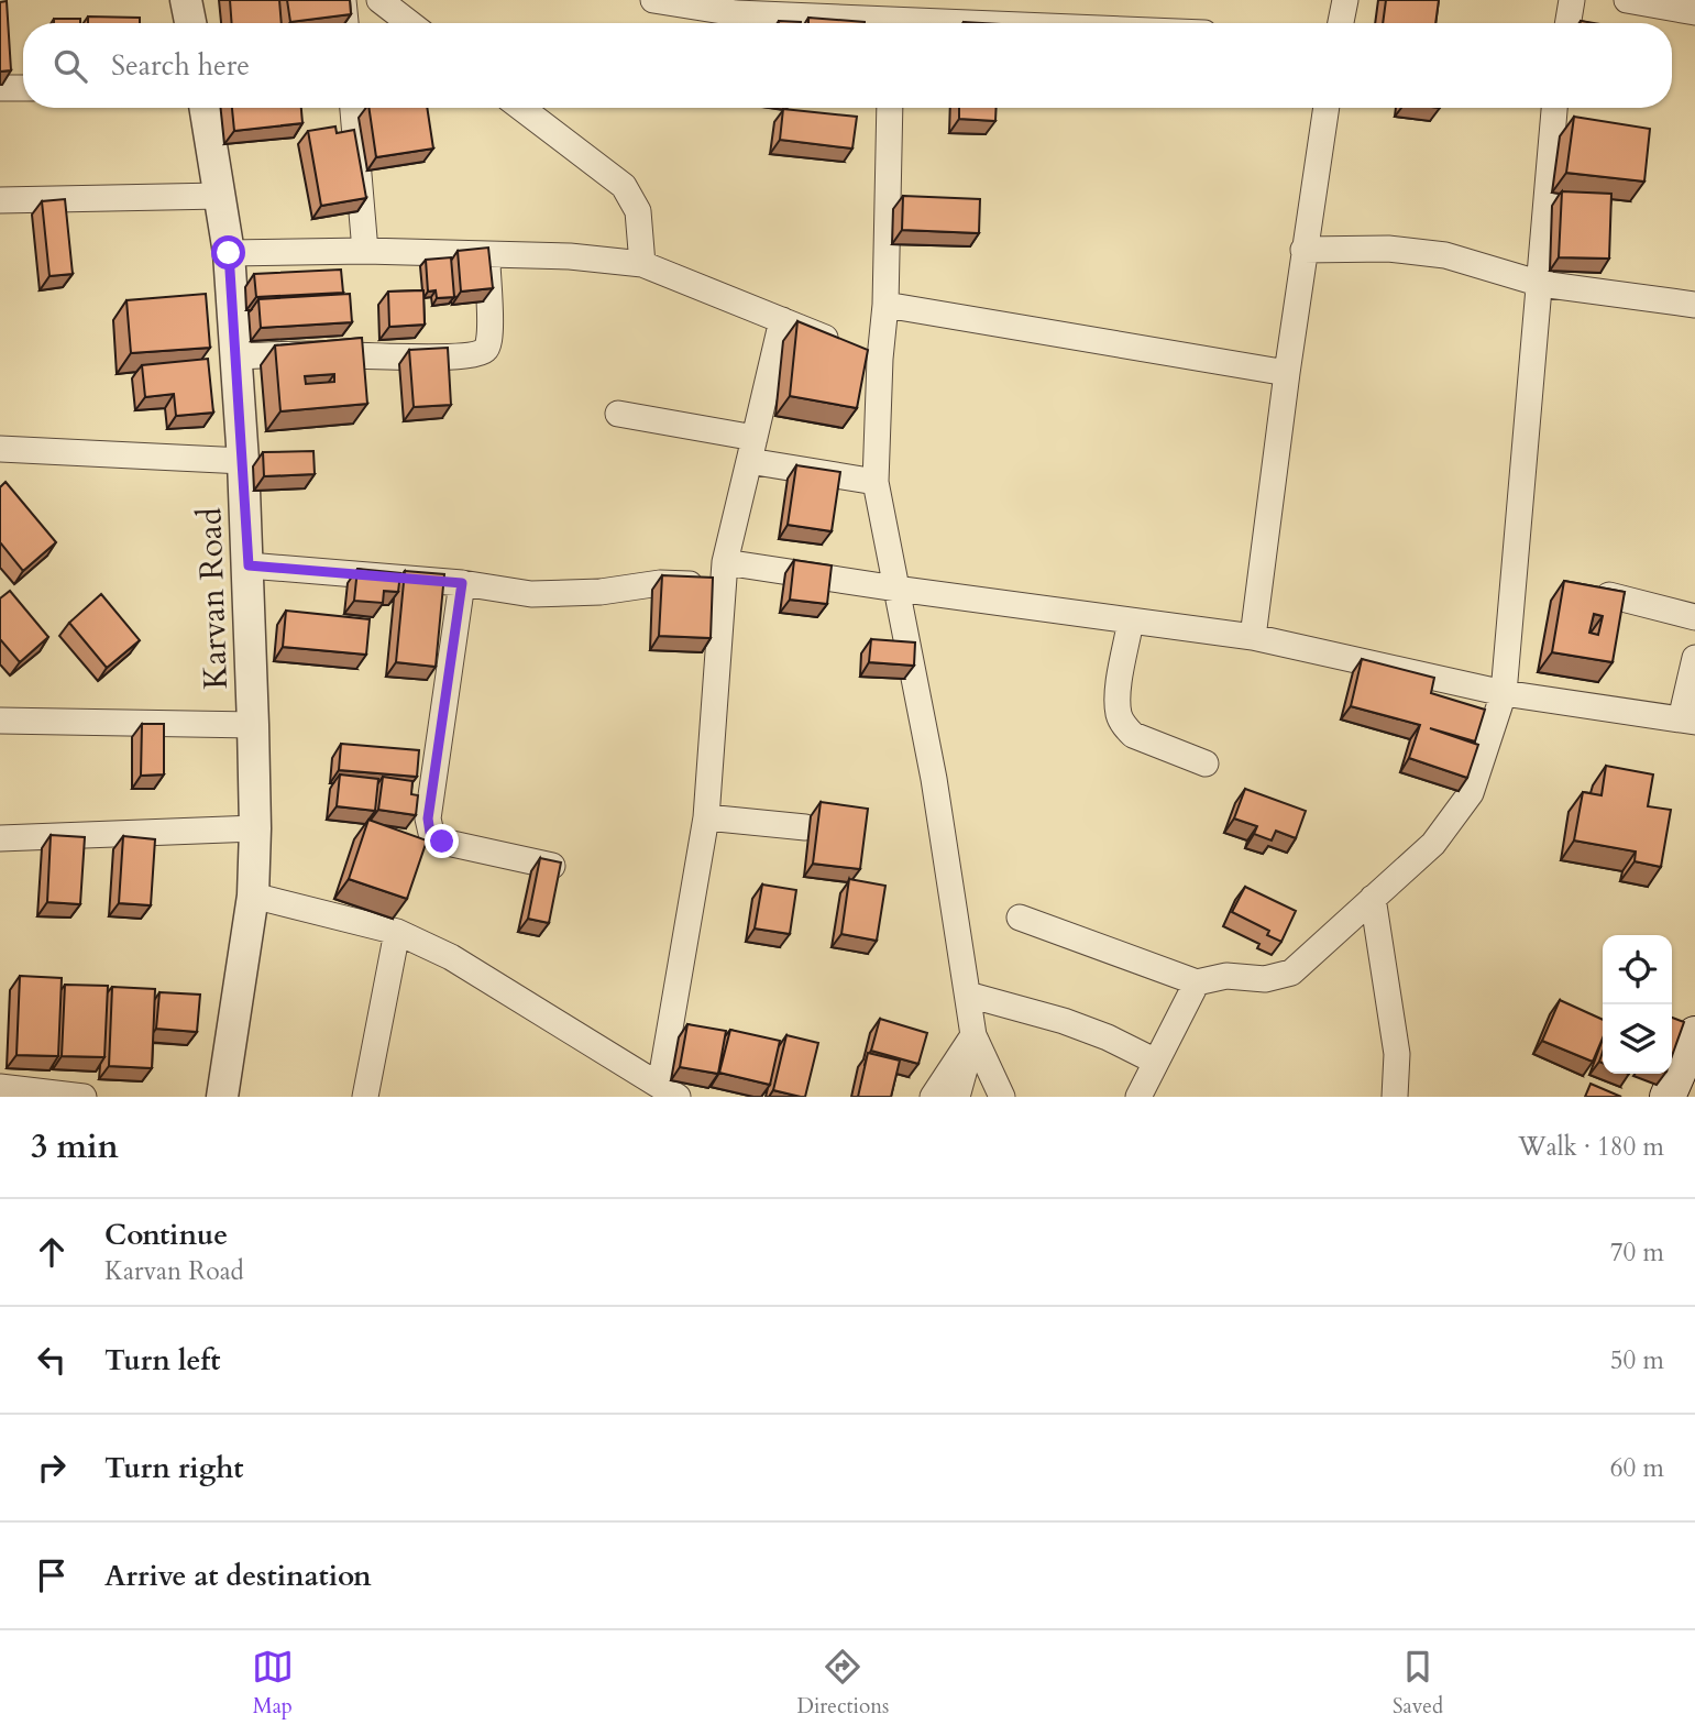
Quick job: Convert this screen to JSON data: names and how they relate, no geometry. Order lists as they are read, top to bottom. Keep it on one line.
{"streets":{"street":["Karvan Road"]},"page":{"search":"Search here","heading":["3 min","Walk · 180 m"],"list":[["Continue","Karvan Road","70 m"],["Turn left","50 m"],["Turn right","60 m"],"Arrive at destination"],"nav":["Map","Directions","Saved"]}}
